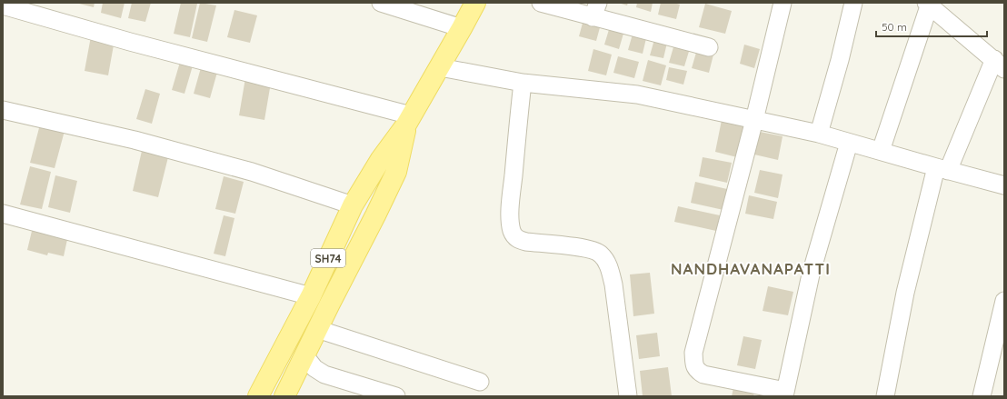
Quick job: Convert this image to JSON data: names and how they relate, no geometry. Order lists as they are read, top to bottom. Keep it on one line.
{"streets":{"main road":["SH74"]},"districts":["NANDHAVANAPATTI"],"scale_bar":"50 m"}
